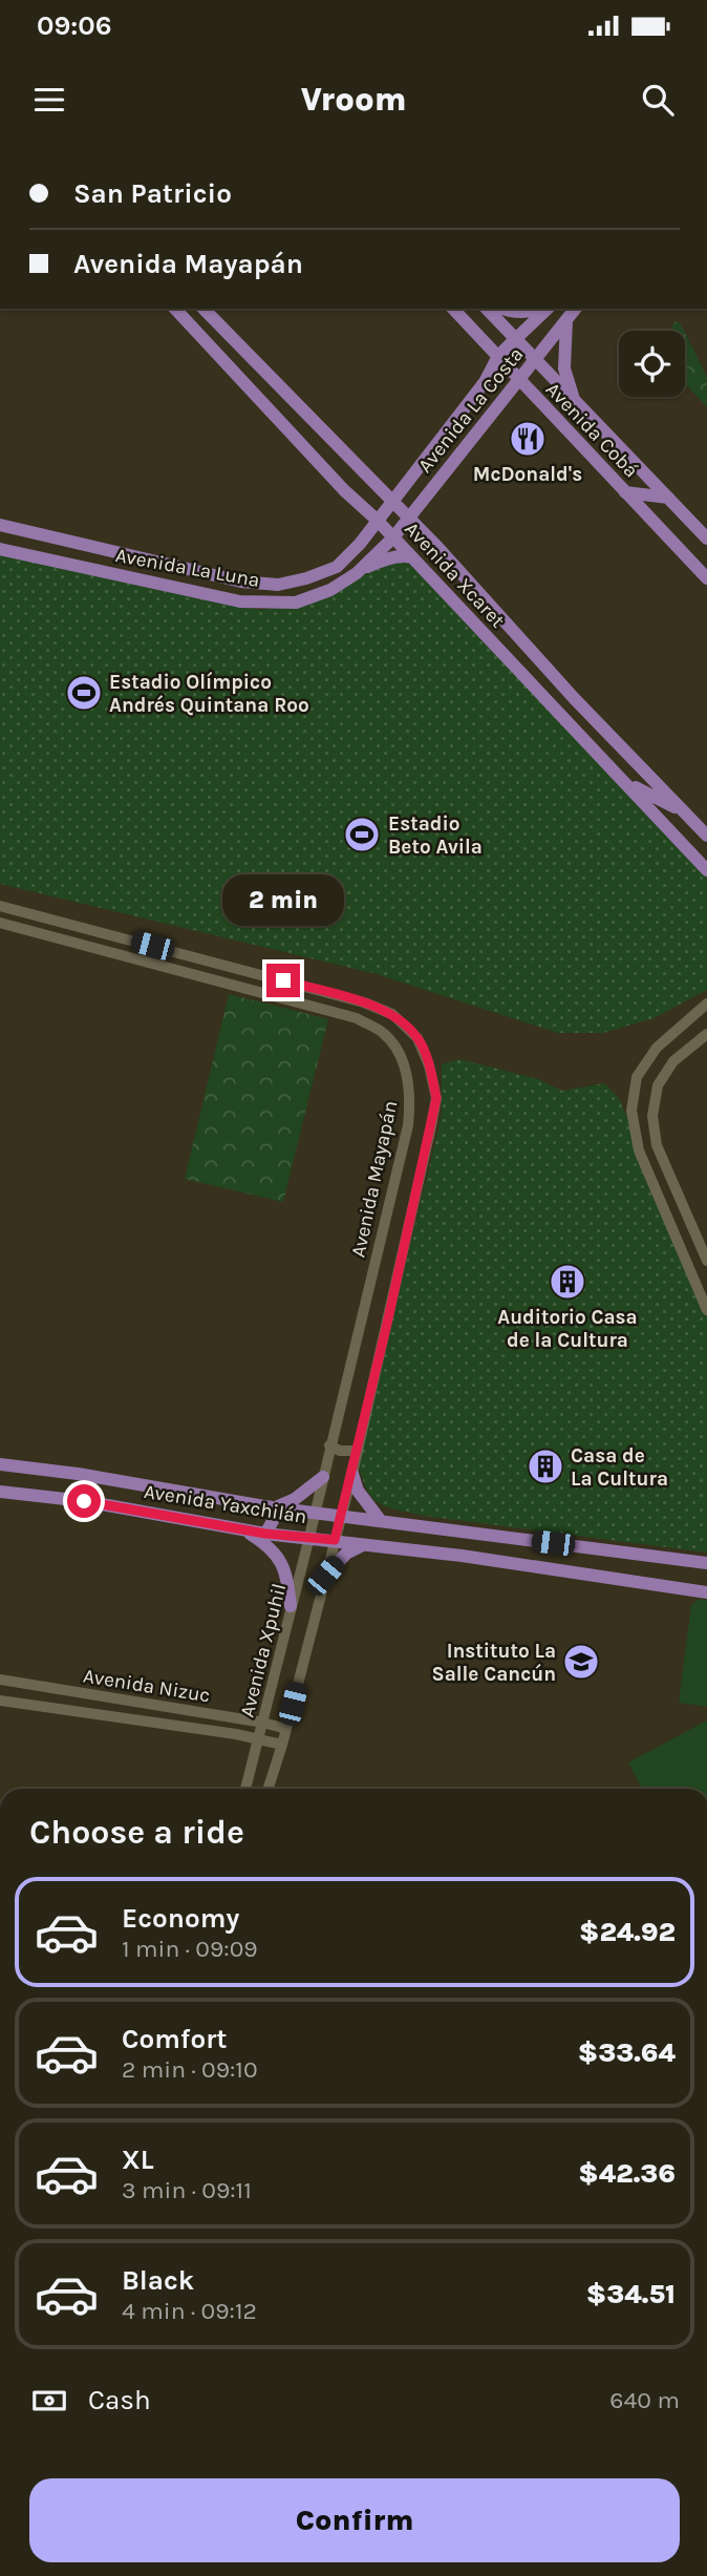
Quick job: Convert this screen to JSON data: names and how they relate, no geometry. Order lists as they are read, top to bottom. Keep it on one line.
{"streets":{"main road":["Avenida La Costa","Avenida Cobá","Avenida La Luna","Avenida Xcaret","Avenida Yaxchilán"],"street":["Avenida Mayapán","Avenida Xpuhil","Avenida Nizuc"]},"crossings":[["Avenida La Costa","Avenida Cobá"],["Avenida La Costa","Avenida La Luna"],["Avenida La Costa","Avenida Xcaret"],["Avenida La Luna","Avenida Xcaret"],["Avenida Mayapán","Avenida Yaxchilán"],["Avenida Mayapán","Avenida Xpuhil"],["Avenida Yaxchilán","Avenida Xpuhil"],["Avenida Xpuhil","Avenida Nizuc"]],"places":{"restaurant":["McDonald's"],"sports":["Estadio Olímpico Andrés Quintana Roo","Estadio Beto Avila"],"building":["Auditorio Casa de la Cultura","Casa de La Cultura"],"school or university":["Instituto La Salle Cancún"]},"page":{"status":"09:06","header":"Vroom","banner":["San Patricio","Avenida Mayapán"],"bubble":"2 min","heading":"Choose a ride","list":[{"name":"Economy","note":"1 min · 09:09","value":"$24.92"},{"name":"Comfort","note":"2 min · 09:10","value":"$33.64"},{"name":"XL","note":"3 min · 09:11","value":"$42.36"},{"name":"Black","note":"4 min · 09:12","value":"$34.51"}],"pay":["Cash","640 m"],"buttons":"Confirm"}}
